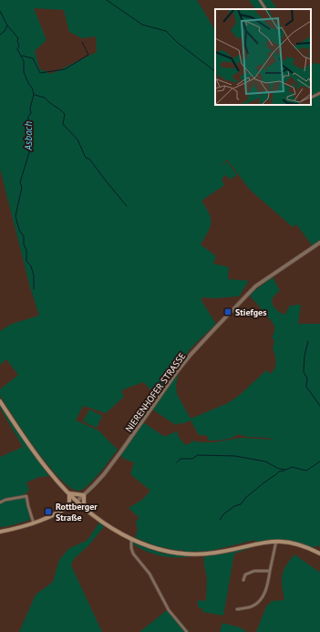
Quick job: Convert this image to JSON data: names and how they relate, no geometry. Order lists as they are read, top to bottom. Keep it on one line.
{"streets":{"street":["NIERENHOFER STRASSE"]},"water":["Asbach"],"places":{"transit":["Stiefges","Rottberger Straße"]}}
